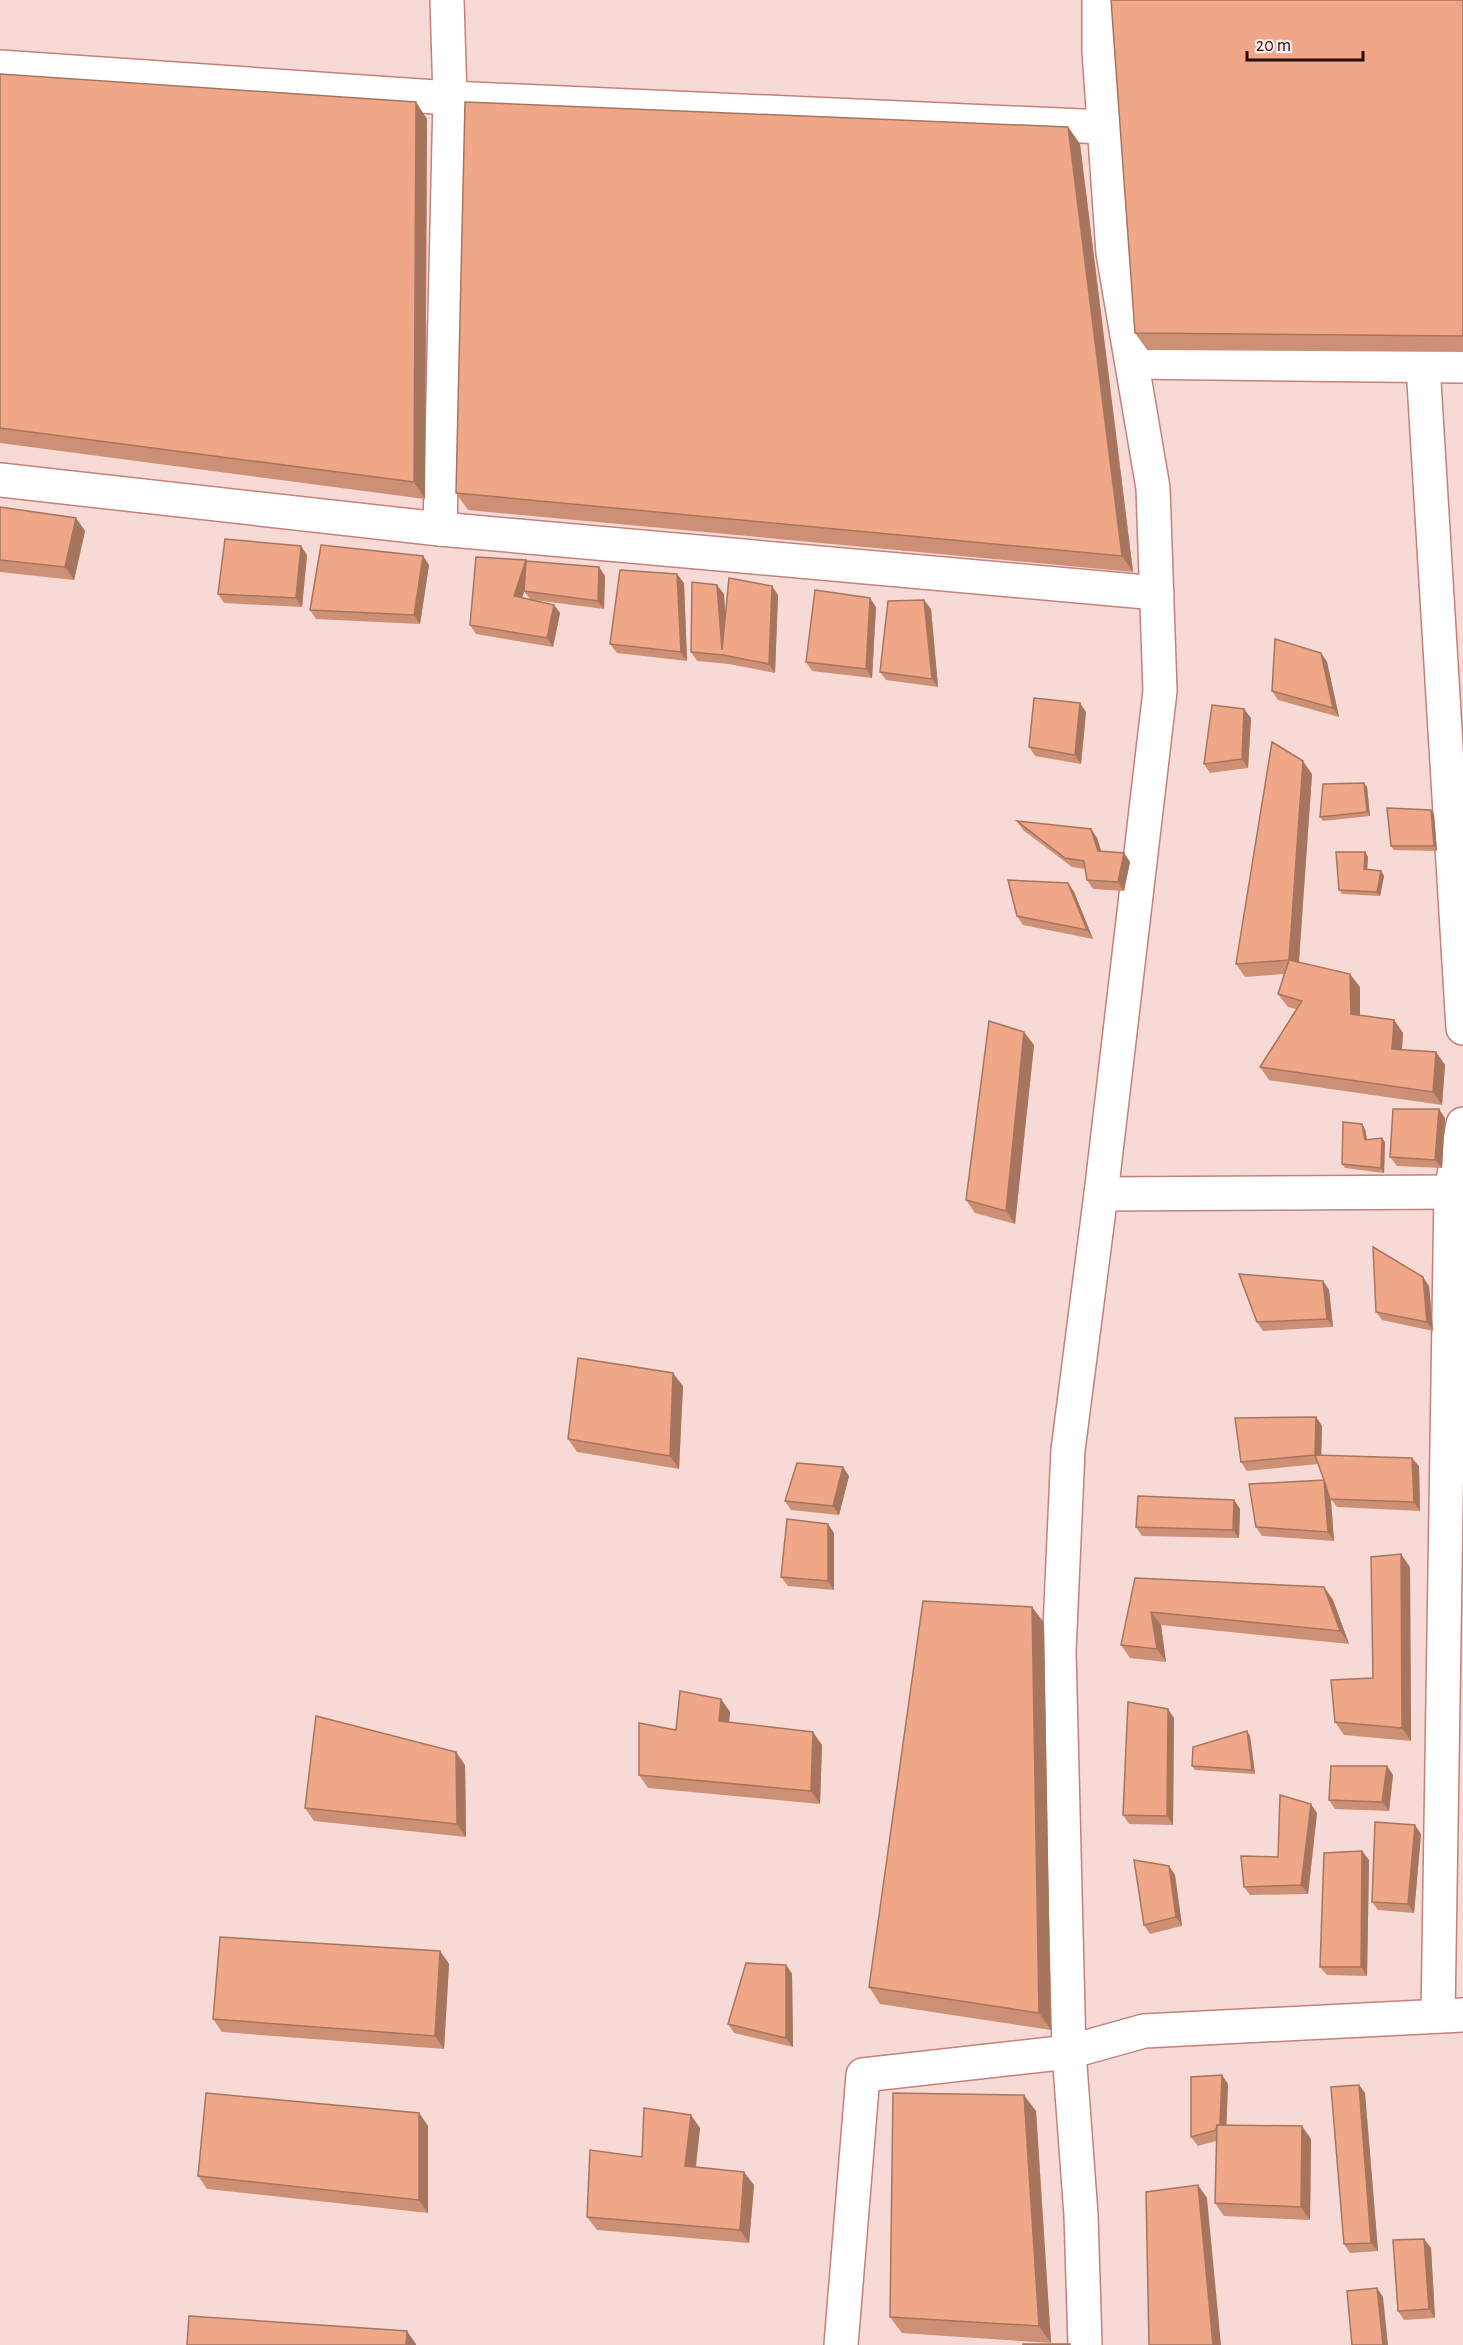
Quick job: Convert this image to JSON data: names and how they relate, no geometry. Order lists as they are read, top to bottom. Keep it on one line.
{"scale_bar":"20 m"}
